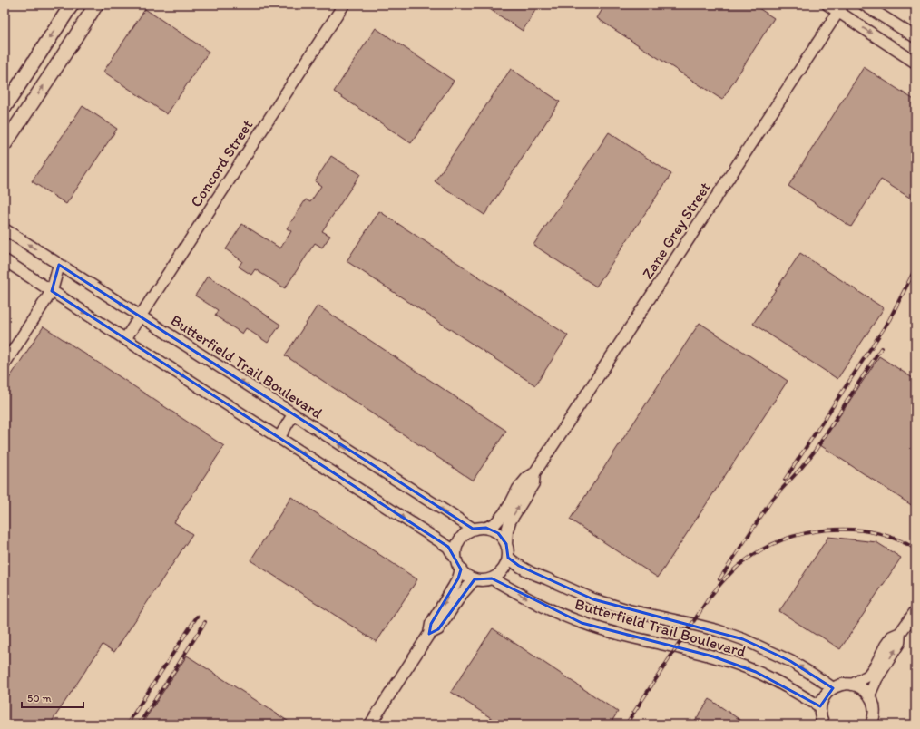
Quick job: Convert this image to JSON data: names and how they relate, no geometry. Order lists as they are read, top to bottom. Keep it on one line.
{"streets":{"street":["Concord Street","Zane Grey Street","Butterfield Trail Boulevard"]},"crossings":[["Concord Street","Butterfield Trail Boulevard"],["Zane Grey Street","Butterfield Trail Boulevard"]],"scale_bar":"50 m"}
